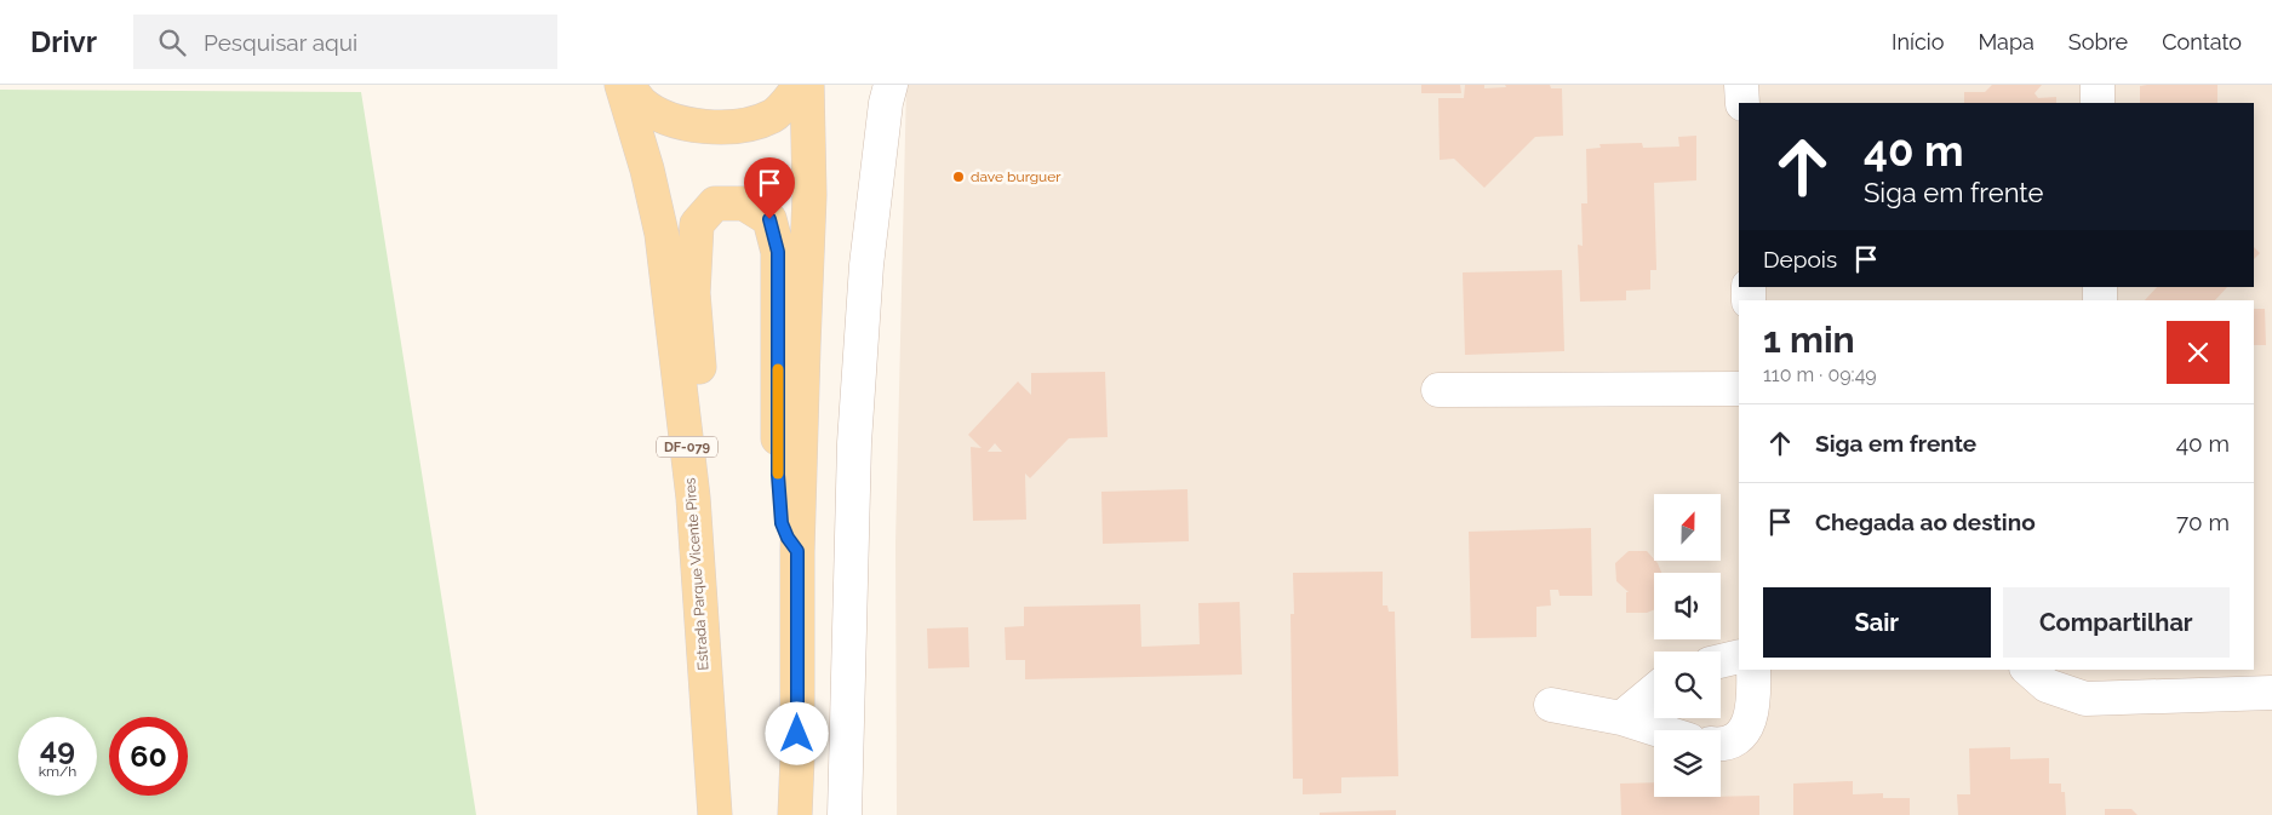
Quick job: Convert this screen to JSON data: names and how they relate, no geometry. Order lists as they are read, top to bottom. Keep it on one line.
{"streets":{"main road":["DF-079","Estrada Parque Vicente Pires"]},"crossings":[["DF-079","Estrada Parque Vicente Pires"]],"places":["dave burguer"],"north":"top","page":{"header":"Drivr","search":"Pesquisar aqui","nav":["Início","Mapa","Sobre","Contato"],"turn":["40 m","Siga em frente"],"then":"Depois","heading":["1 min","110 m · 09:49"],"list":[{"name":"Siga em frente","value":"40 m"},{"name":"Chegada ao destino","value":"70 m"}],"buttons":["Sair","Compartilhar"],"speed":"49 km/h","limit":"60"}}
